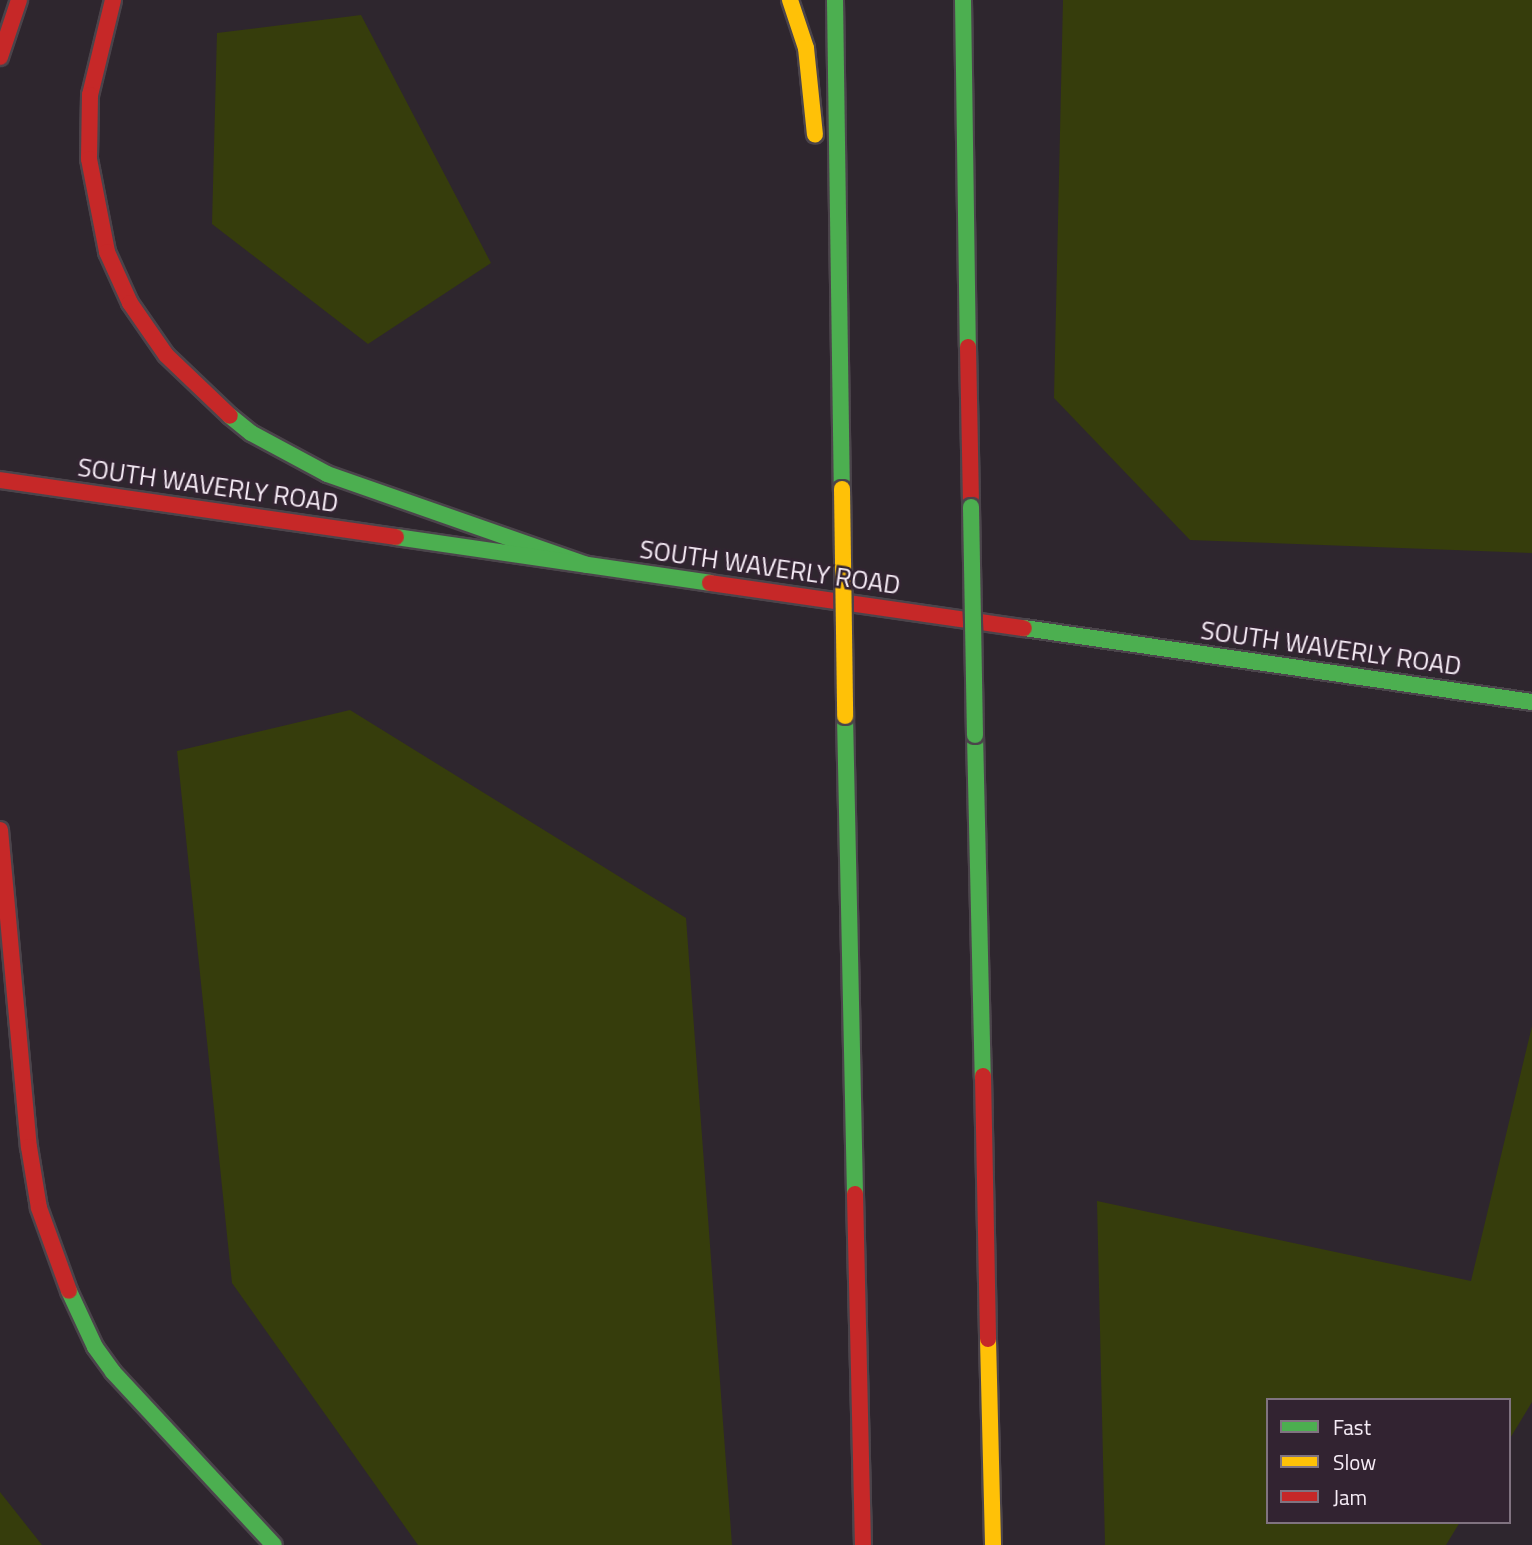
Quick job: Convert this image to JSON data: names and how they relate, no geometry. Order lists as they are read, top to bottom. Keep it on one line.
{"streets":{"main road":["SOUTH WAVERLY ROAD"]},"legend":["Fast","Slow","Jam"]}
